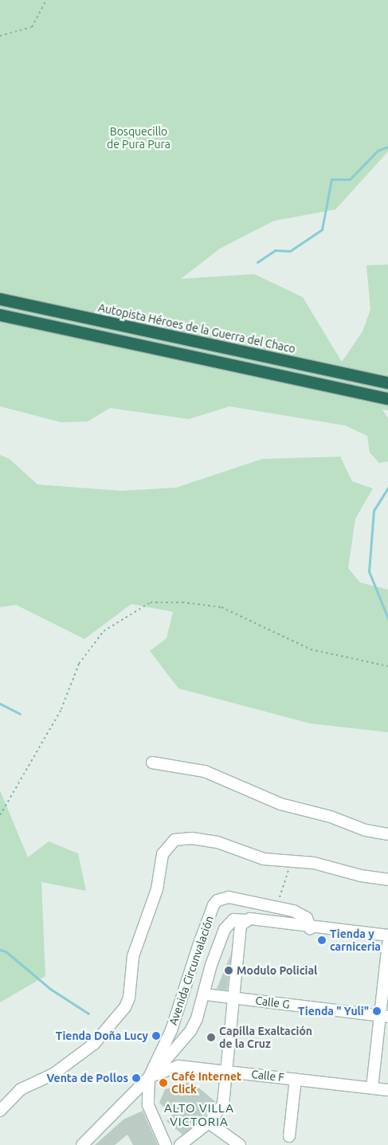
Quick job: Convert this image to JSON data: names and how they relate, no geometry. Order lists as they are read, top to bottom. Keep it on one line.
{"streets":{"highway":["Autopista Héroes de la Guerra del Chaco"],"street":["Avenida Circunvalación","Calle G","Calle F"]},"crossings":[["Avenida Circunvalación","Calle F"]],"districts":["ALTO VILLA VICTORIA"],"parks":["Bosquecillo de Pura Pura"],"places":["Tienda y carniceria","Modulo Policial","Tienda \" Yuli\"","Tienda Doña Lucy","Capilla Exaltación de la Cruz","Venta de Pollos","Café Internet Click"]}
